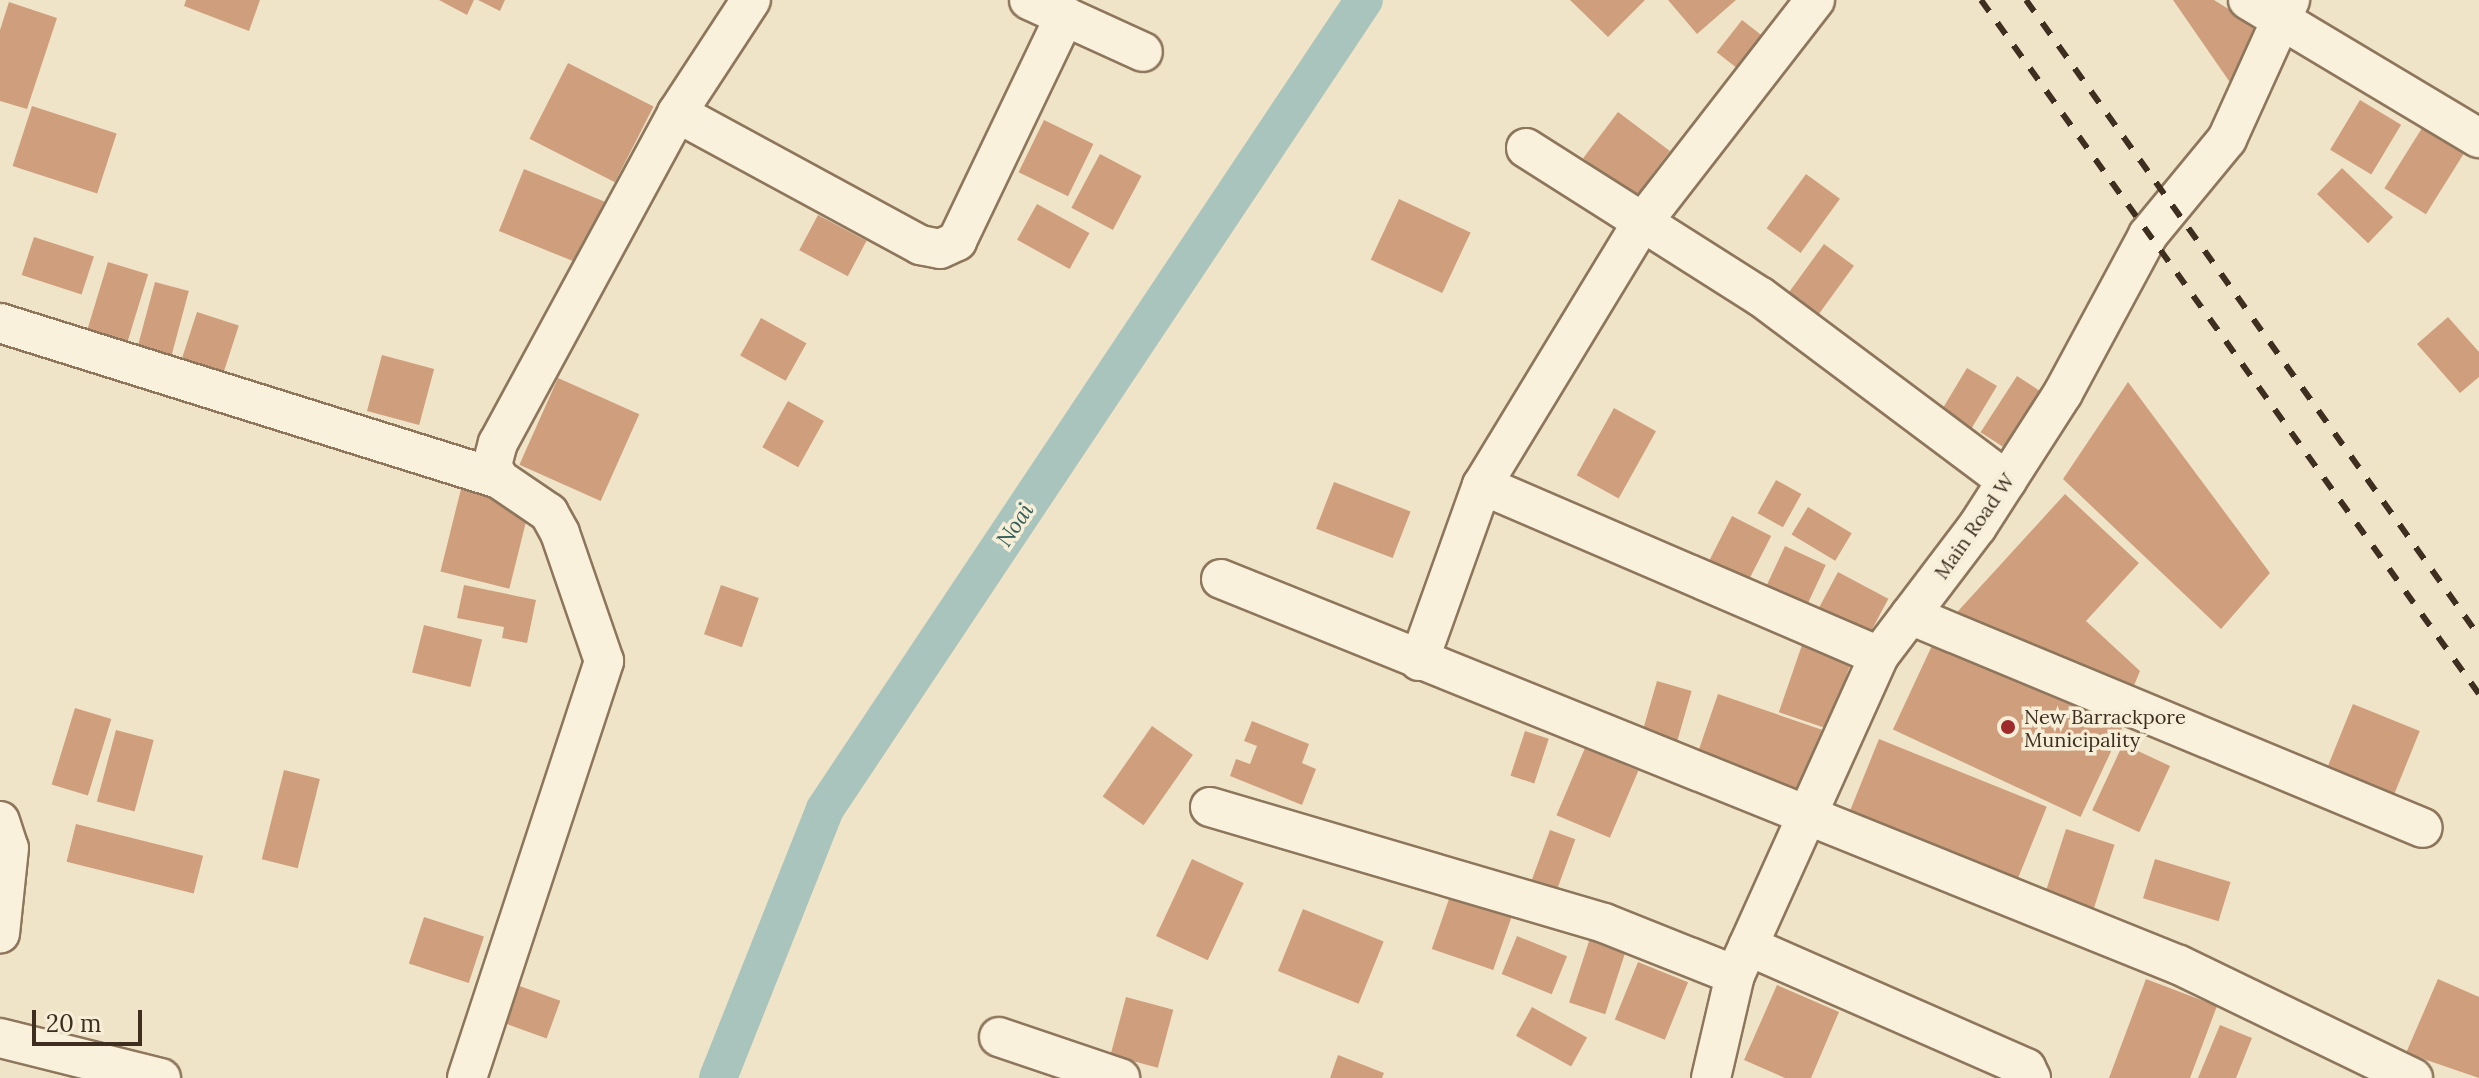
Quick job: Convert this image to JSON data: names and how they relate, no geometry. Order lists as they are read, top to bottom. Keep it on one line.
{"streets":{"street":["Main Road W"]},"water":["Noai"],"places":["New Barrackpore Municipality"],"scale_bar":"20 m"}
